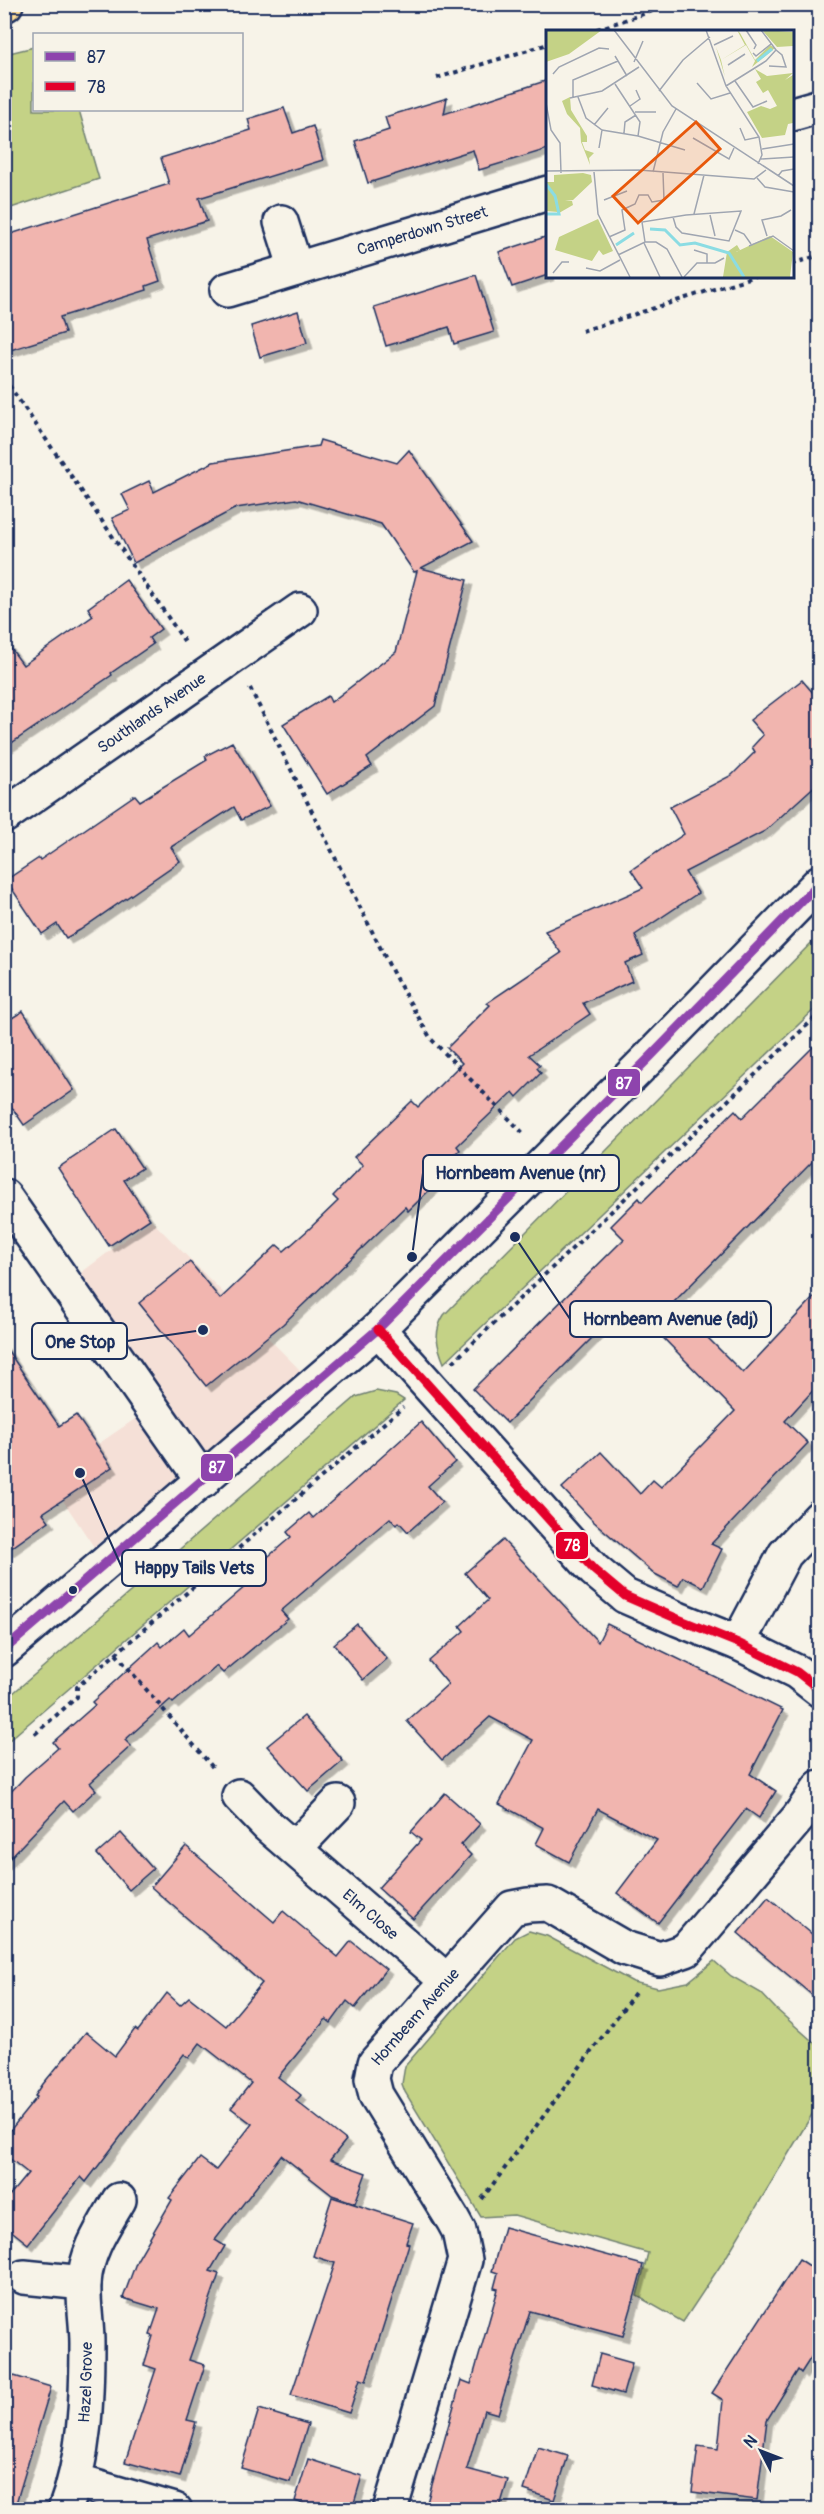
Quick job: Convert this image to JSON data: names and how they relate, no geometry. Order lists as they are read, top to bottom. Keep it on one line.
{"streets":{"street":["Camperdown Street","Southlands Avenue","Elm Close","Hornbeam Avenue","Hazel Grove"]},"crossings":[["Elm Close","Hornbeam Avenue"]],"places":["Hornbeam Avenue (adj)","Hornbeam Avenue (nr)","One Stop","Happy Tails Vets"],"lines":["transit line 87","transit line 78"],"legend":["87","78"],"north":"top left"}
